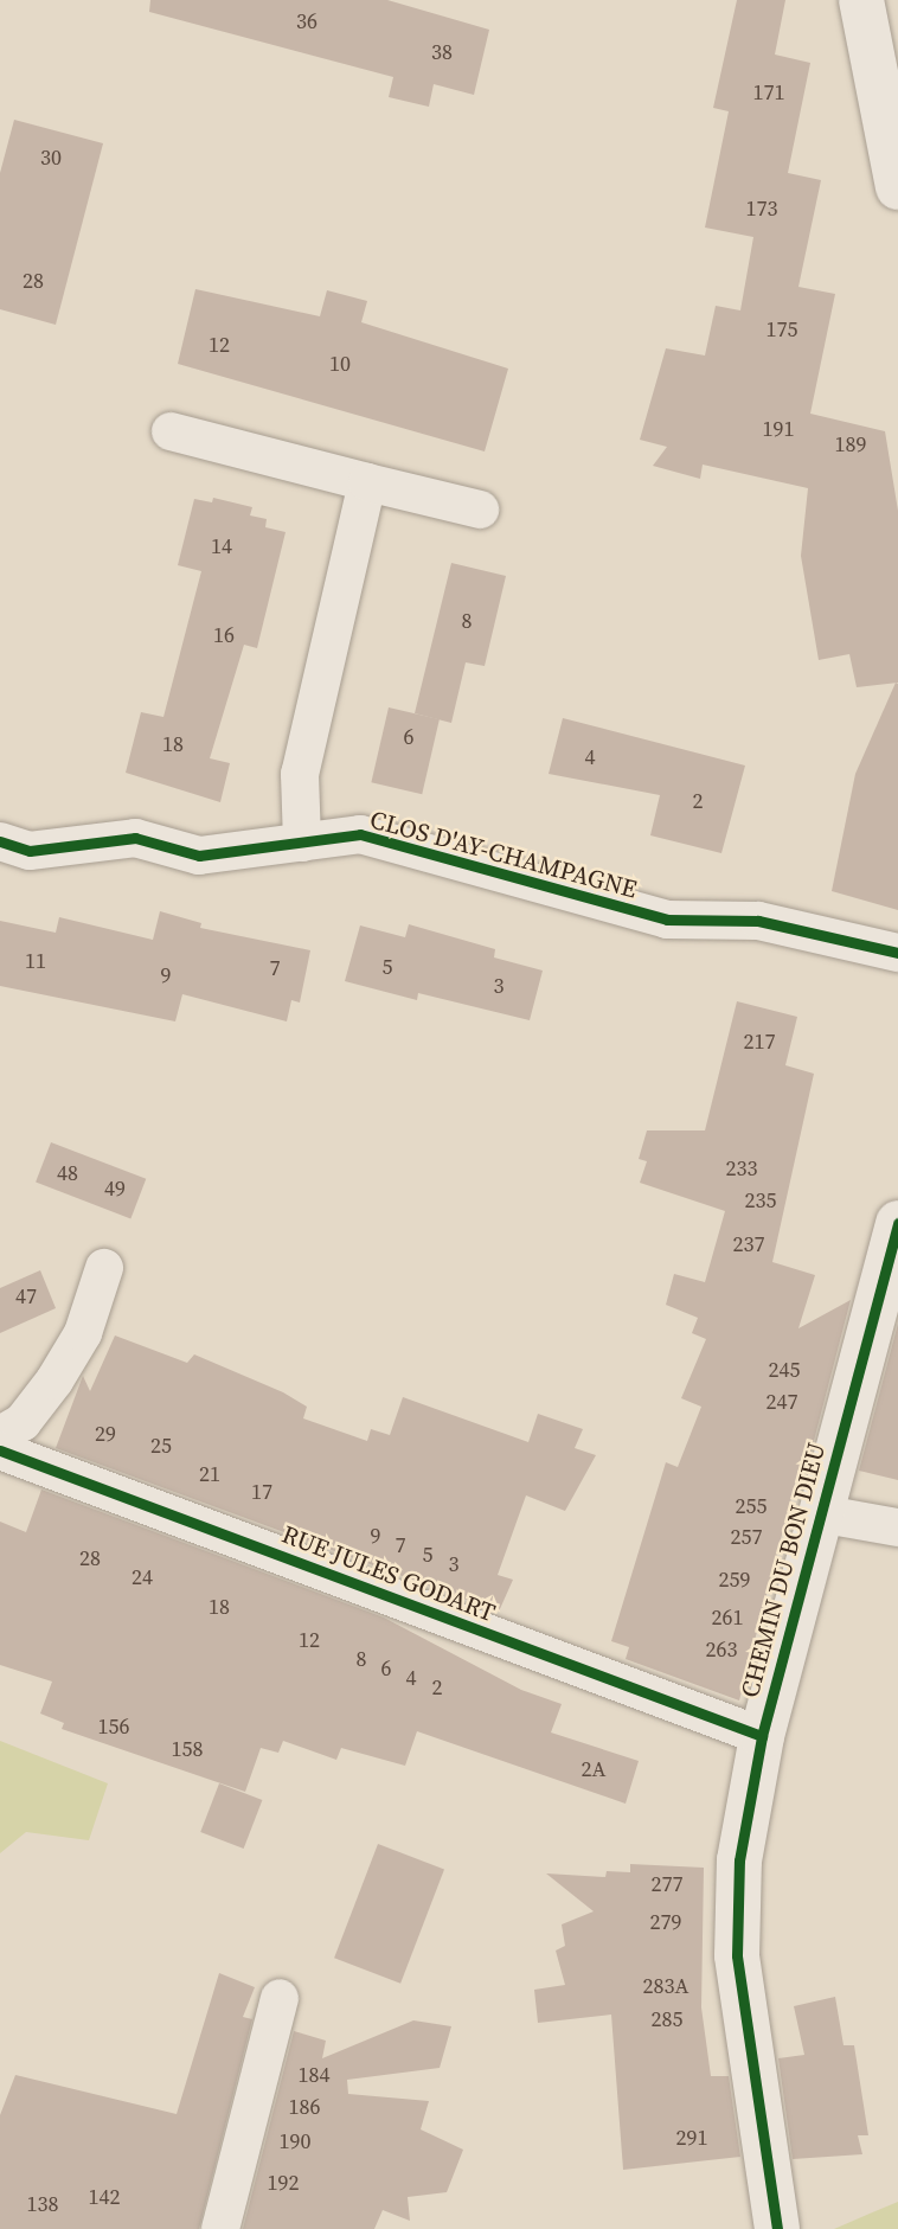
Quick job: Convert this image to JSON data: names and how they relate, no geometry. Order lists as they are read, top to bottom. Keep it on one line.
{"streets":{"street":["CLOS D'AY-CHAMPAGNE","CHEMIN DU BON DIEU","RUE JULES GODART"]},"crossings":[["CHEMIN DU BON DIEU","RUE JULES GODART"]],"house_numbers":["36","38","171","30","173","28","175","12","10","191","189","14","8","16","6","18","4","2","11","5","7","9","3","217","233","48","49","235","237","47","245","247","29","25","21","17","255","9","257","7","5","28","3","24","259","18","261","12","263","8","6","4","2","156","158","2A","277","279","283A","285","184","186","291","190","192","142","138"]}
